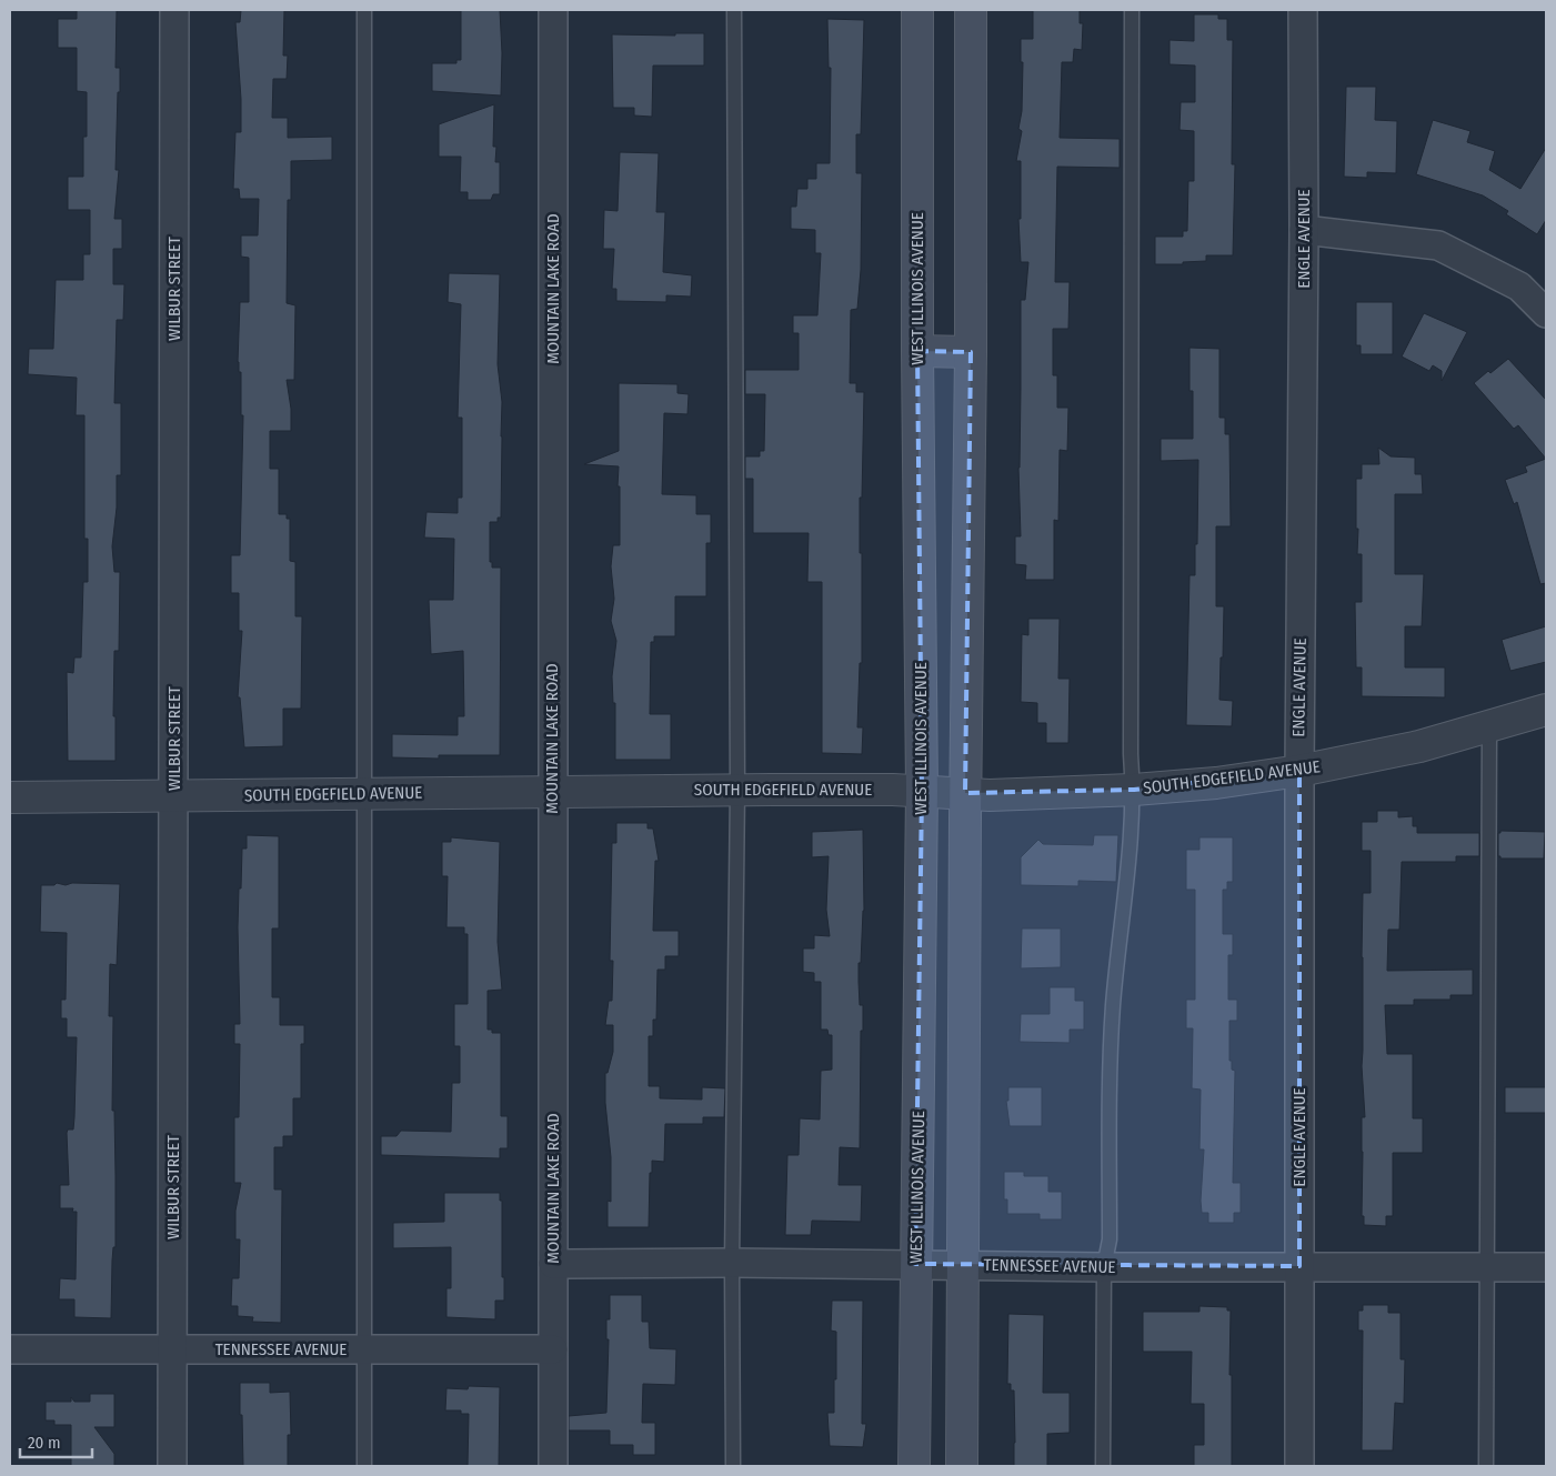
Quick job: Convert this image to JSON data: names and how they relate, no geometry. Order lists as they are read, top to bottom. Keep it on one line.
{"streets":{"main road":["WEST ILLINOIS AVENUE"],"street":["ENGLE AVENUE","WILBUR STREET","MOUNTAIN LAKE ROAD","SOUTH EDGEFIELD AVENUE","TENNESSEE AVENUE"]},"crossings":[["ENGLE AVENUE","SOUTH EDGEFIELD AVENUE"],["ENGLE AVENUE","TENNESSEE AVENUE"],["WILBUR STREET","SOUTH EDGEFIELD AVENUE"],["WILBUR STREET","TENNESSEE AVENUE"],["MOUNTAIN LAKE ROAD","SOUTH EDGEFIELD AVENUE"],["MOUNTAIN LAKE ROAD","TENNESSEE AVENUE"],["WEST ILLINOIS AVENUE","SOUTH EDGEFIELD AVENUE"],["WEST ILLINOIS AVENUE","TENNESSEE AVENUE"]],"scale_bar":"20 m"}
